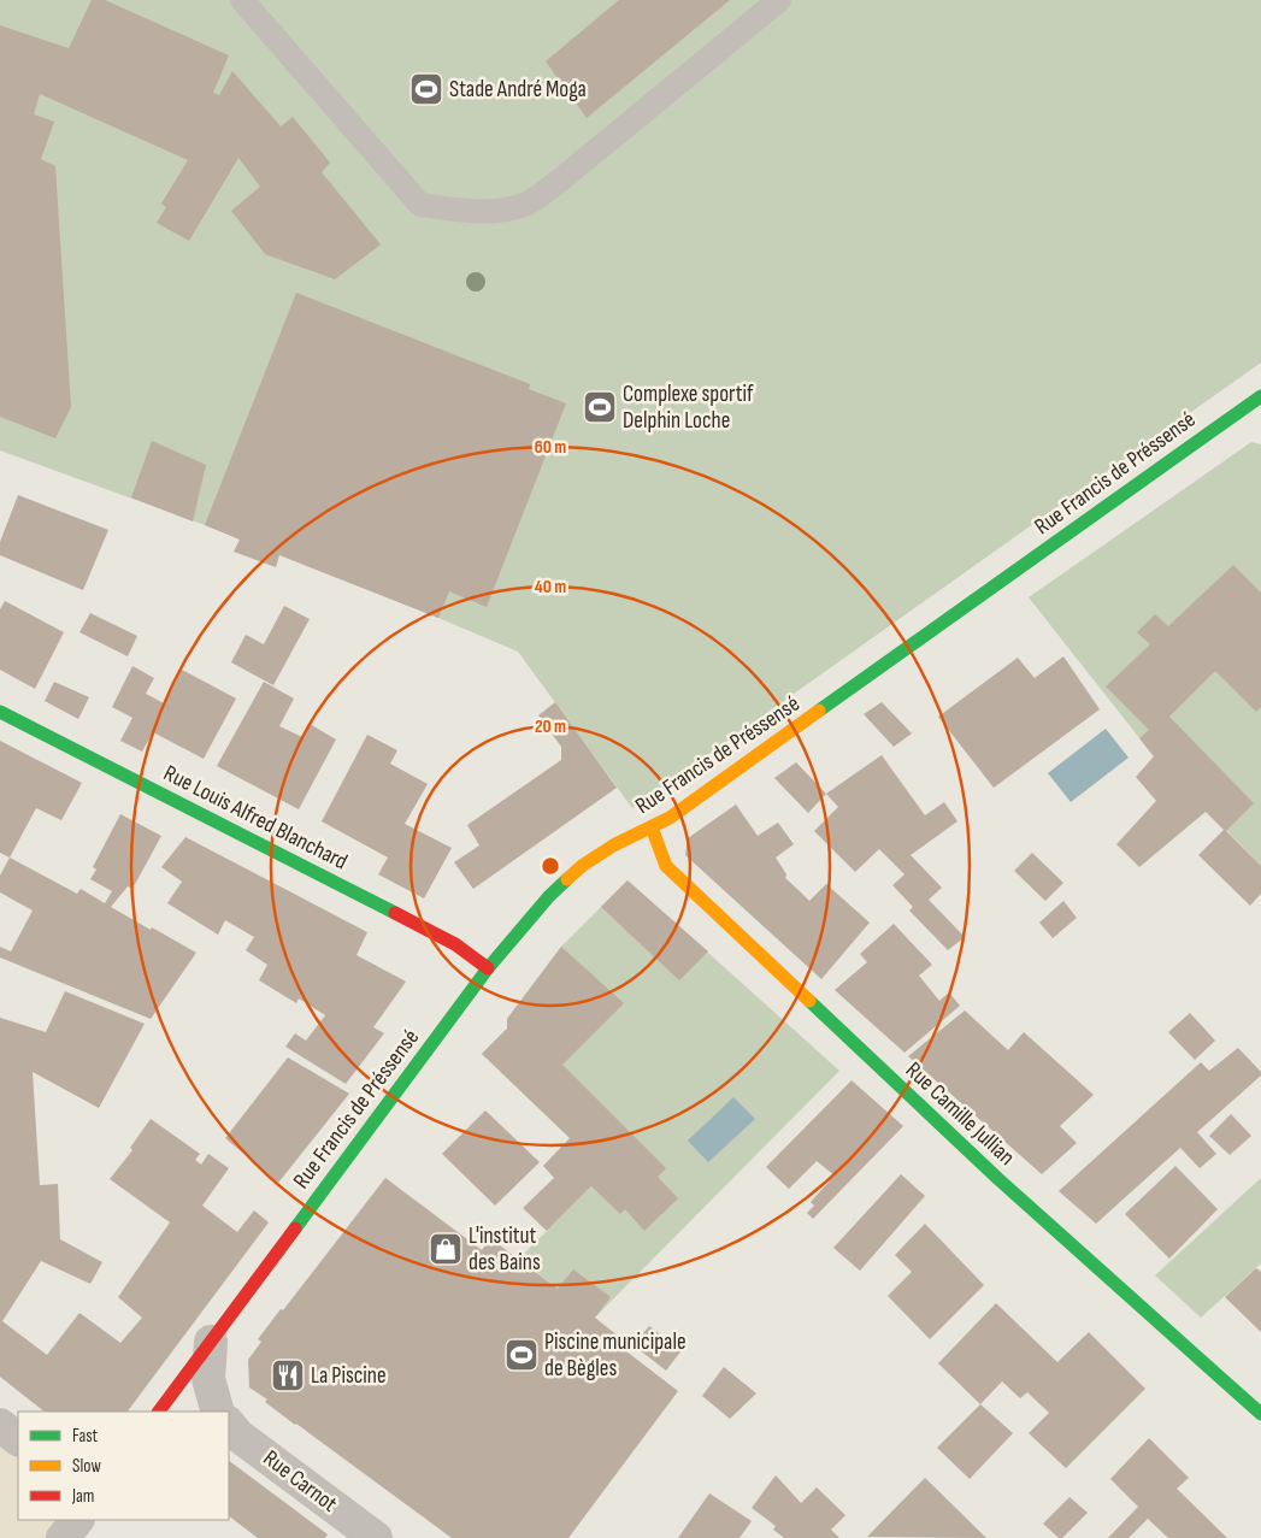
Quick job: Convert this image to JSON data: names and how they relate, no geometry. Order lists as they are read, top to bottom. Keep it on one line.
{"streets":{"street":["Rue Francis de Préssensé","Rue Louis Alfred Blanchard","Rue Camille Jullian","Rue Carnot"]},"crossings":[["Rue Francis de Préssensé","Rue Louis Alfred Blanchard"],["Rue Francis de Préssensé","Rue Camille Jullian"]],"places":{"sports":["Stade André Moga","Complexe sportif Delphin Loche","Piscine municipale de Bègles"],"shop":["L'institut des Bains"],"restaurant":["La Piscine"]},"legend":["Fast","Slow","Jam"],"rings":["60 m","40 m","20 m"]}
